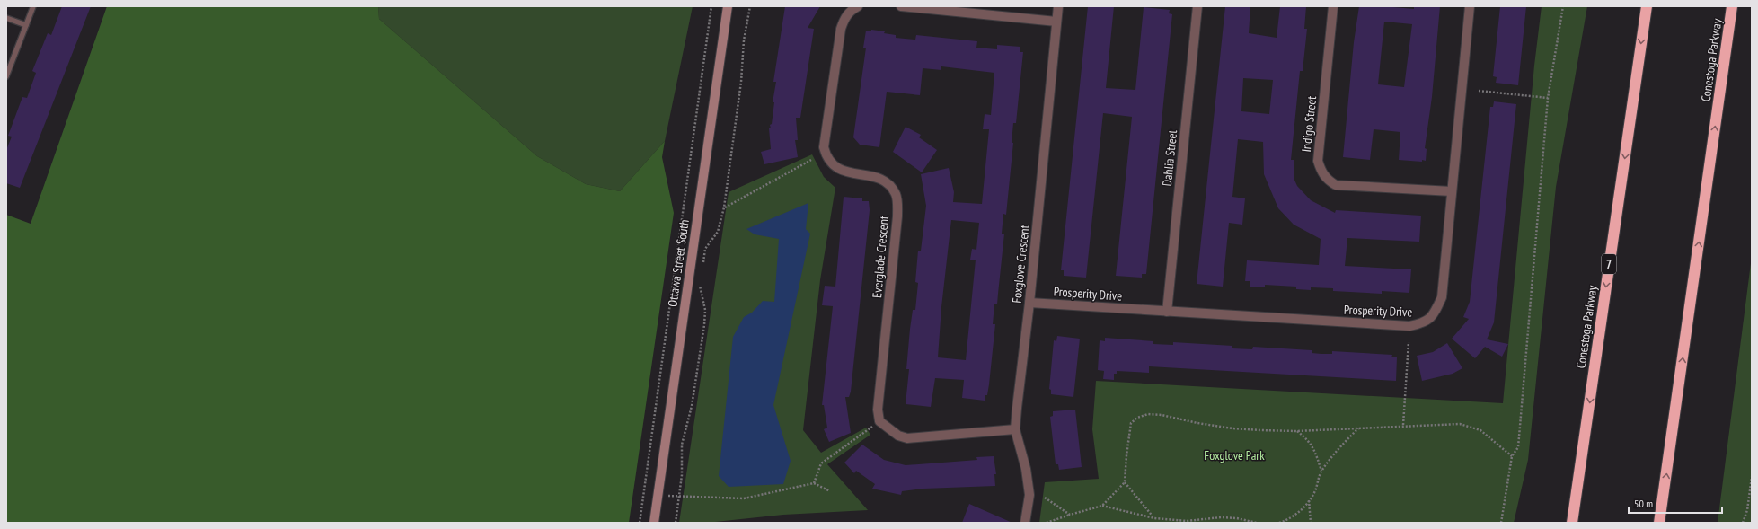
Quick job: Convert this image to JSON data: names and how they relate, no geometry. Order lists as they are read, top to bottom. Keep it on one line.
{"streets":{"highway":["Conestoga Parkway","7"],"main road":["Ottawa Street South"],"street":["Indigo Street","Dahlia Street","Everglade Crescent","Foxglove Crescent","Prosperity Drive"]},"crossings":[["Indigo Street","Prosperity Drive"],["Dahlia Street","Prosperity Drive"],["Foxglove Crescent","Prosperity Drive"]],"parks":["Foxglove Park"],"scale_bar":"50 m"}
